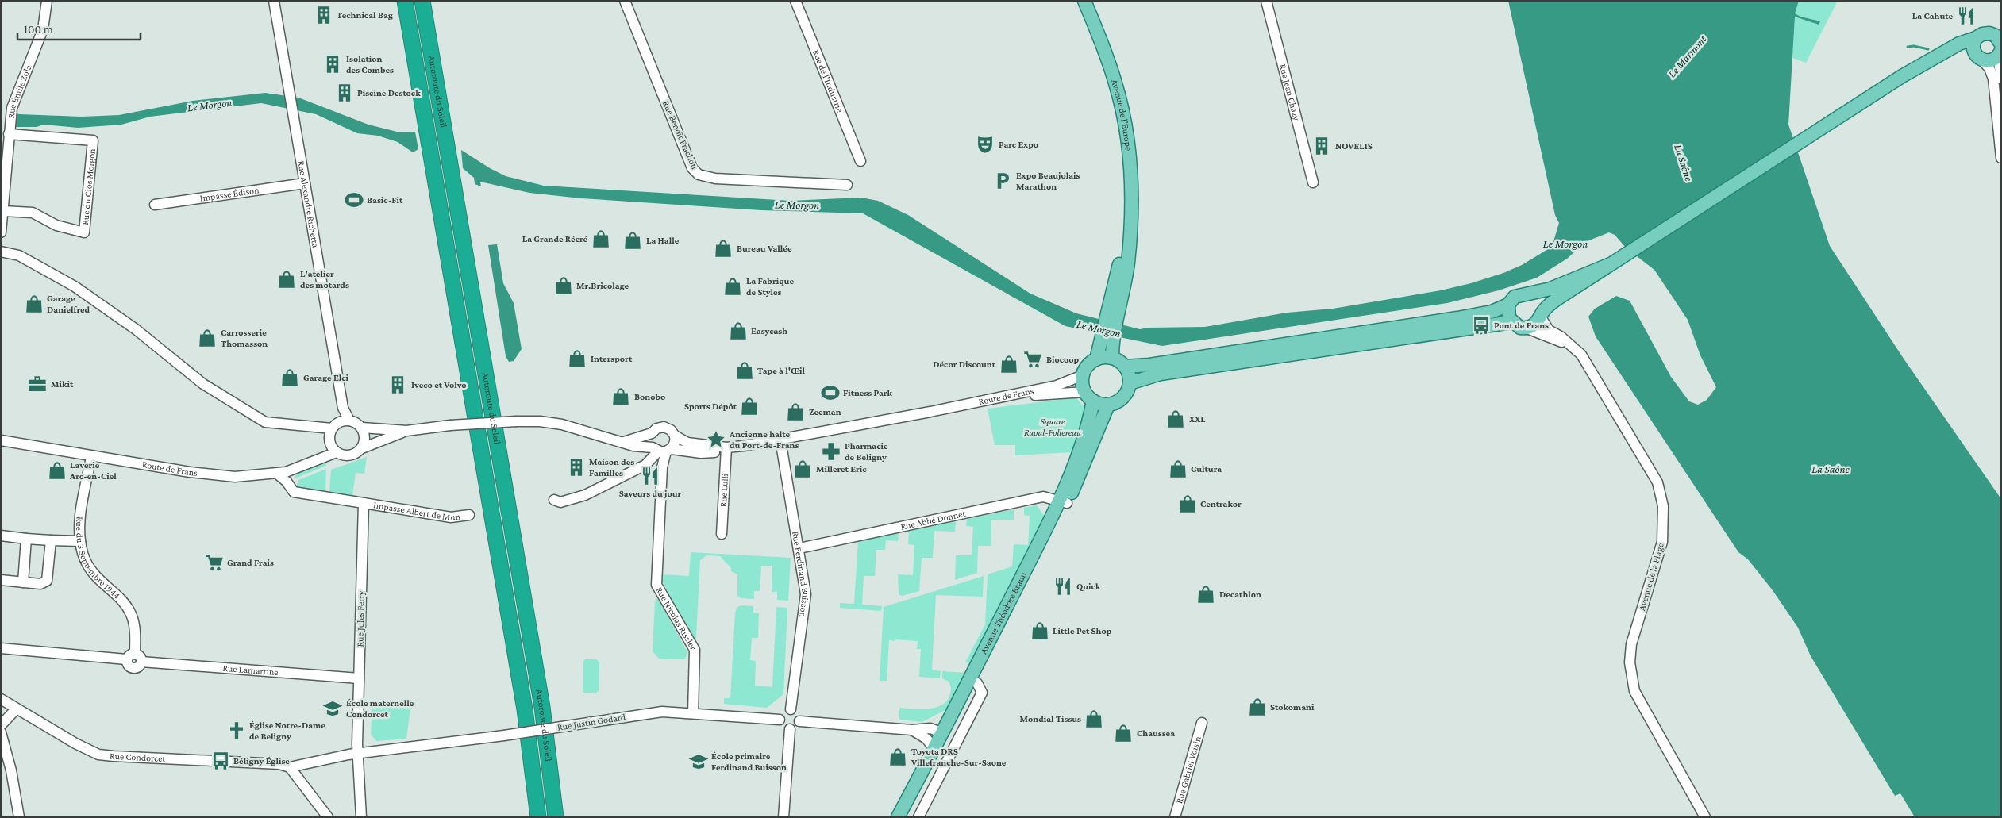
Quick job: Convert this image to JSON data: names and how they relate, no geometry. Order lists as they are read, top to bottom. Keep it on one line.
{"streets":{"highway":["Autoroute du Soleil"],"main road":["Avenue de l'Europe","Avenue Théodore Braun"],"street":["Rue de l'Industrie","Rue Jean Chazy","Rue Émile Zola","Rue Benoît Frachon","Rue du Clos Morgon","Impasse Édison","Rue Alexandre Richetta","Route de Frans","Rue Lulli","Impasse Albert de Mun","Rue Abbé Donnet","Rue du 3 Septembre 1944","Rue Ferdinand Buisson","Avenue de la Plage","Rue Nicolas Rissler","Rue Jules Ferry","Rue Lamartine","Rue Justin Godard","Rue Condorcet","Rue Gabriel Voisin"]},"crossings":[["Rue Émile Zola","Rue du Clos Morgon"],["Avenue de l'Europe","Route de Frans"],["Avenue de l'Europe","Avenue Théodore Braun"],["Impasse Édison","Rue Alexandre Richetta"],["Rue Alexandre Richetta","Route de Frans"],["Route de Frans","Rue du 3 Septembre 1944"],["Route de Frans","Avenue Théodore Braun"],["Impasse Albert de Mun","Rue Jules Ferry"],["Rue Abbé Donnet","Rue Ferdinand Buisson"],["Rue Abbé Donnet","Avenue Théodore Braun"],["Rue du 3 Septembre 1944","Rue Lamartine"],["Rue Ferdinand Buisson","Rue Justin Godard"],["Rue Nicolas Rissler","Rue Justin Godard"],["Rue Jules Ferry","Rue Lamartine"],["Rue Jules Ferry","Rue Justin Godard"],["Rue Jules Ferry","Rue Condorcet"],["Rue Justin Godard","Rue Condorcet"]],"water":["Le Marmont","Le Morgon","La Saône"],"parks":["Square Raoul-Follereau"],"places":{"building":["Technical Bag","Isolation des Combes","Piscine Destock","NOVELIS","Iveco et Volvo","Maison des Familles"],"restaurant":["La Cahute","Saveurs du jour","Quick"],"theatre":["Parc Expo"],"parking":["Expo Beaujolais Marathon"],"sports":["Basic-Fit","Fitness Park"],"shop":["La Grande Récré","La Halle","Bureau Vallée","L'atelier des motards","Mr.Bricolage","La Fabrique de Styles","Garage Danielfred","Easycash","Carrosserie Thomasson","Intersport","Décor Discount","Tape à l'Œil","Garage Elci","Bonobo","Sports Dépôt","Zeeman","XXL","Milleret Eric","Cultura","Laverie Arc-en-Ciel","Centrakor","Decathlon","Little Pet Shop","Stokomani","Mondial Tissus","Chaussea","Toyota DRS Villefranche-Sur-Saone"],"bus stop":["Pont de Frans","Béligny Église"],"supermarket":["Biocoop","Grand Frais"],"office":["Mikit"],"place":["Ancienne halte du Port-de-Frans"],"pharmacy":["Pharmacie de Beligny"],"school or university":["École maternelle Condorcet","École primaire Ferdinand Buisson"],"church":["Église Notre-Dame de Beligny"]},"scale_bar":"100 m"}
